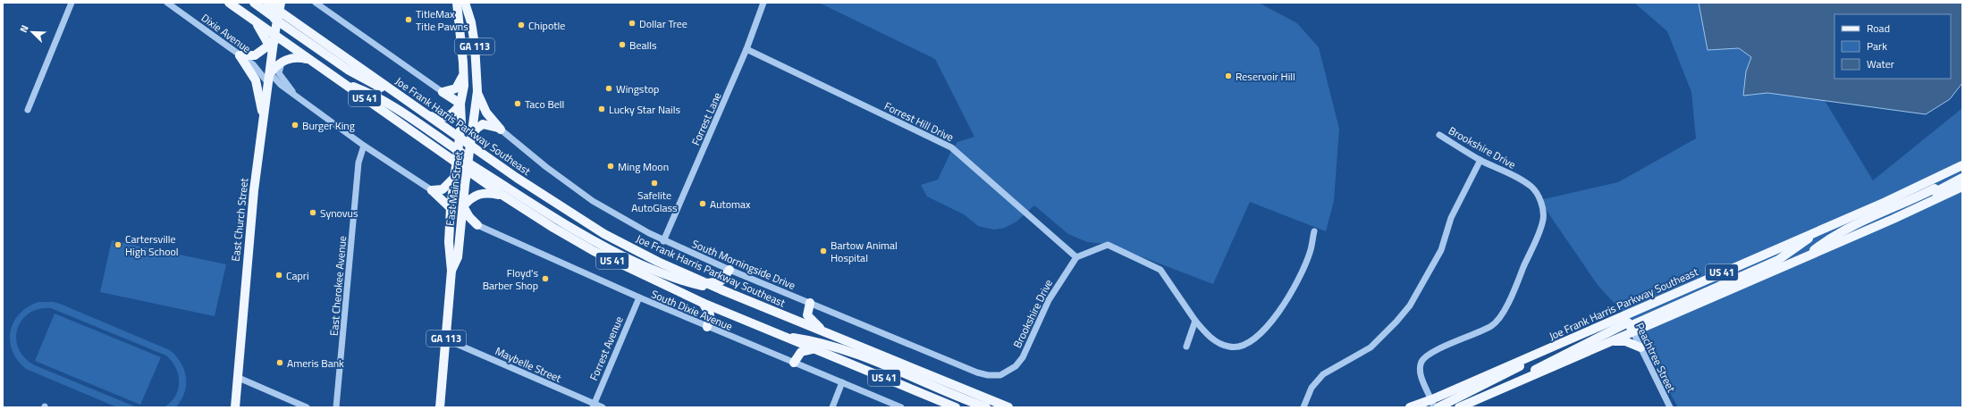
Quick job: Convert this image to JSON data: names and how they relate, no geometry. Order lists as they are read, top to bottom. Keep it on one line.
{"streets":{"main road":["GA 113","US 41","Joe Frank Harris Parkway Southeast","East Main Street","East Church Street"],"street":["Dixie Avenue","Forrest Lane","Forrest Hill Drive","Brookshire Drive","South Morningside Drive","East Cherokee Avenue","South Dixie Avenue","Forrest Avenue","Peachtree Street","Maybelle Street"]},"crossings":[["Dixie Avenue","East Church Street"],["US 41","East Main Street"],["US 41","East Church Street"],["Forrest Lane","Forrest Hill Drive"],["Forrest Lane","South Morningside Drive"],["Forrest Hill Drive","Brookshire Drive"],["Joe Frank Harris Parkway Southeast","Brookshire Drive"],["Joe Frank Harris Parkway Southeast","East Main Street"],["Joe Frank Harris Parkway Southeast","East Church Street"],["Joe Frank Harris Parkway Southeast","Peachtree Street"],["Brookshire Drive","South Morningside Drive"],["East Main Street","Maybelle Street"],["South Dixie Avenue","Forrest Avenue"],["Forrest Avenue","Maybelle Street"]],"places":["TitleMax Title Pawns","Dollar Tree","Chipotle","Bealls","Reservoir Hill","Wingstop","Taco Bell","Lucky Star Nails","Burger King","Ming Moon","Safelite AutoGlass","Automax","Synovus","Cartersville High School","Bartow Animal Hospital","Capri","Floyd's Barber Shop","Ameris Bank"],"legend":["Road","Park","Water"],"north":"top left"}
